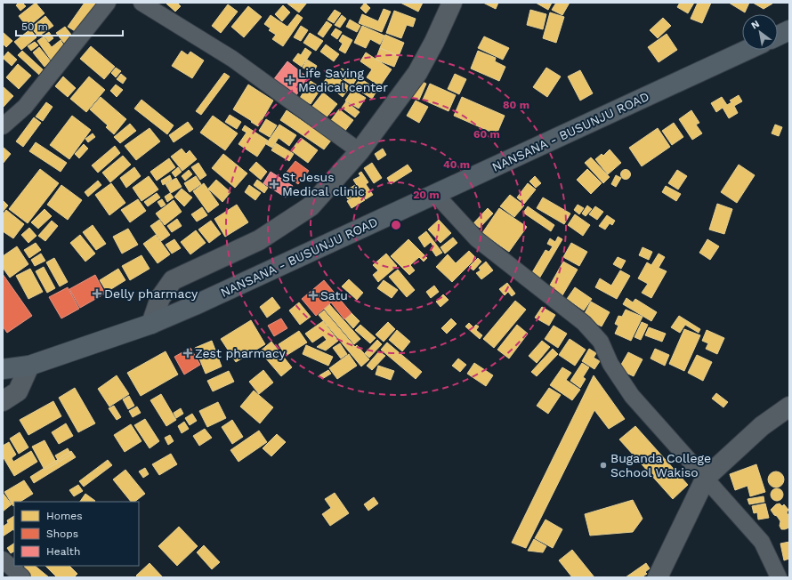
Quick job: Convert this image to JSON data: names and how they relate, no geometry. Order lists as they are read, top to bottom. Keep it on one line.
{"streets":{"main road":["NANSANA - BUSUNJU ROAD"]},"places":{"health":["Life Saving Medical center","St Jesus Medical clinic","Delly pharmacy","Satu","Zest pharmacy"],"other":["Buganda College School Wakiso"]},"legend":["Homes","Shops","Health"],"scale_bar":"50 m","north":"top left","rings":["80 m","60 m","40 m","20 m"]}
